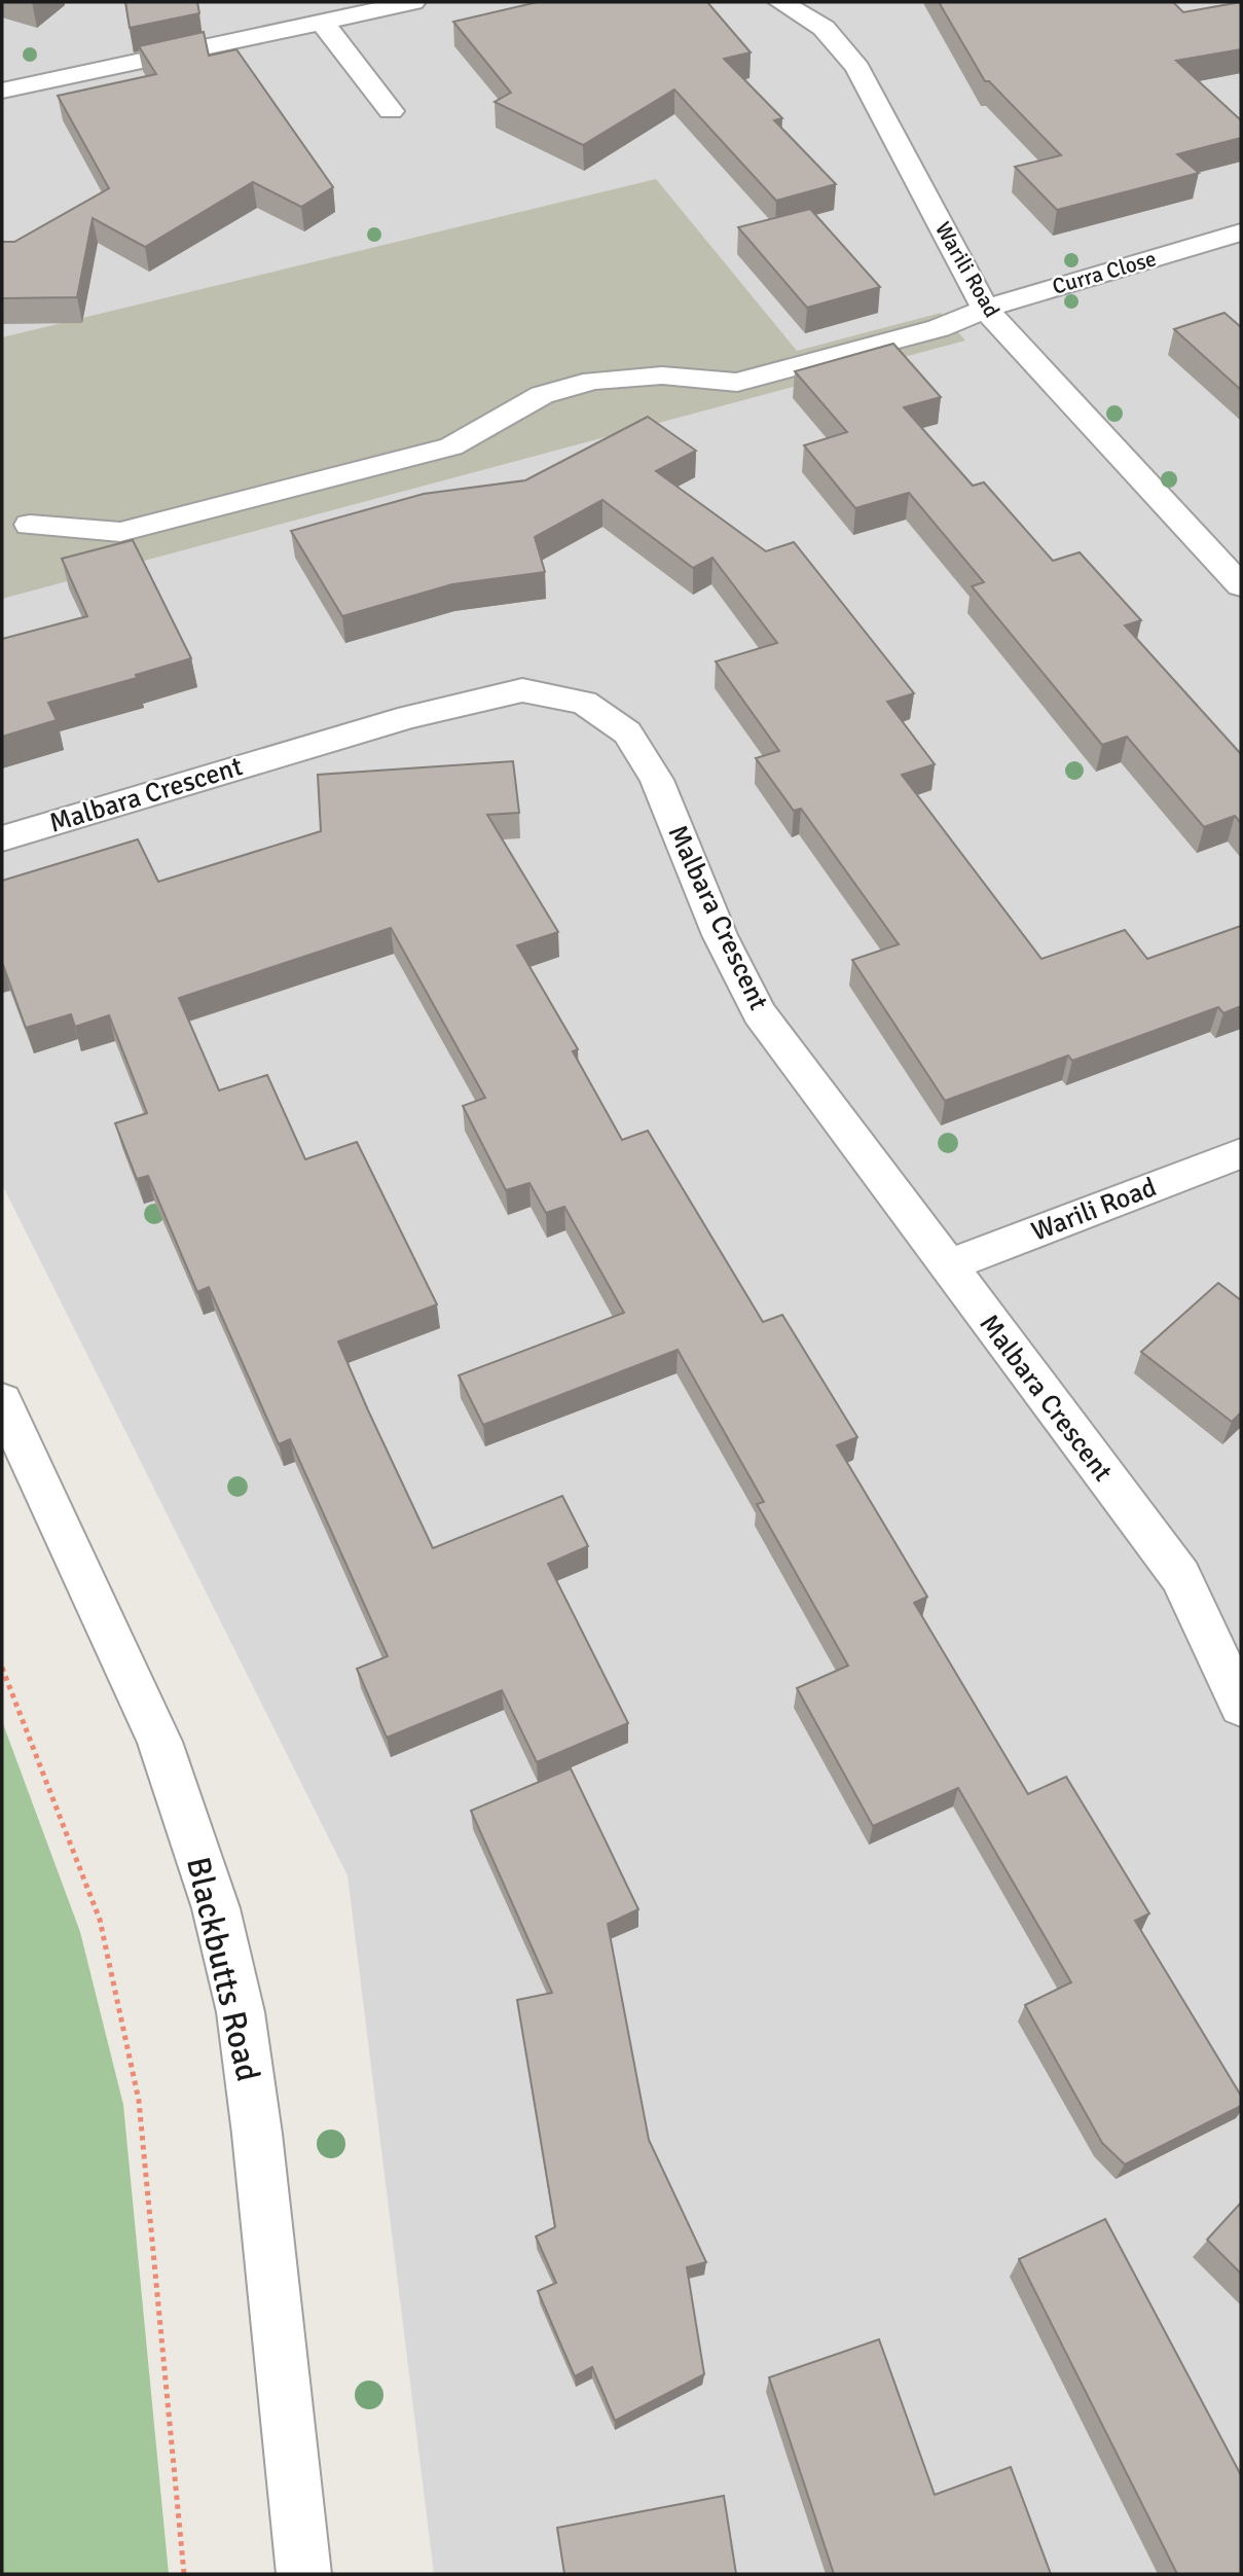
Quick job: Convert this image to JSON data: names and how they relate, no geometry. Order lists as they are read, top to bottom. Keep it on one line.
{"streets":{"street":["Warili Road","Curra Close","Malbara Crescent","Blackbutts Road"]},"crossings":[["Warili Road","Curra Close"],["Warili Road","Malbara Crescent"]]}
